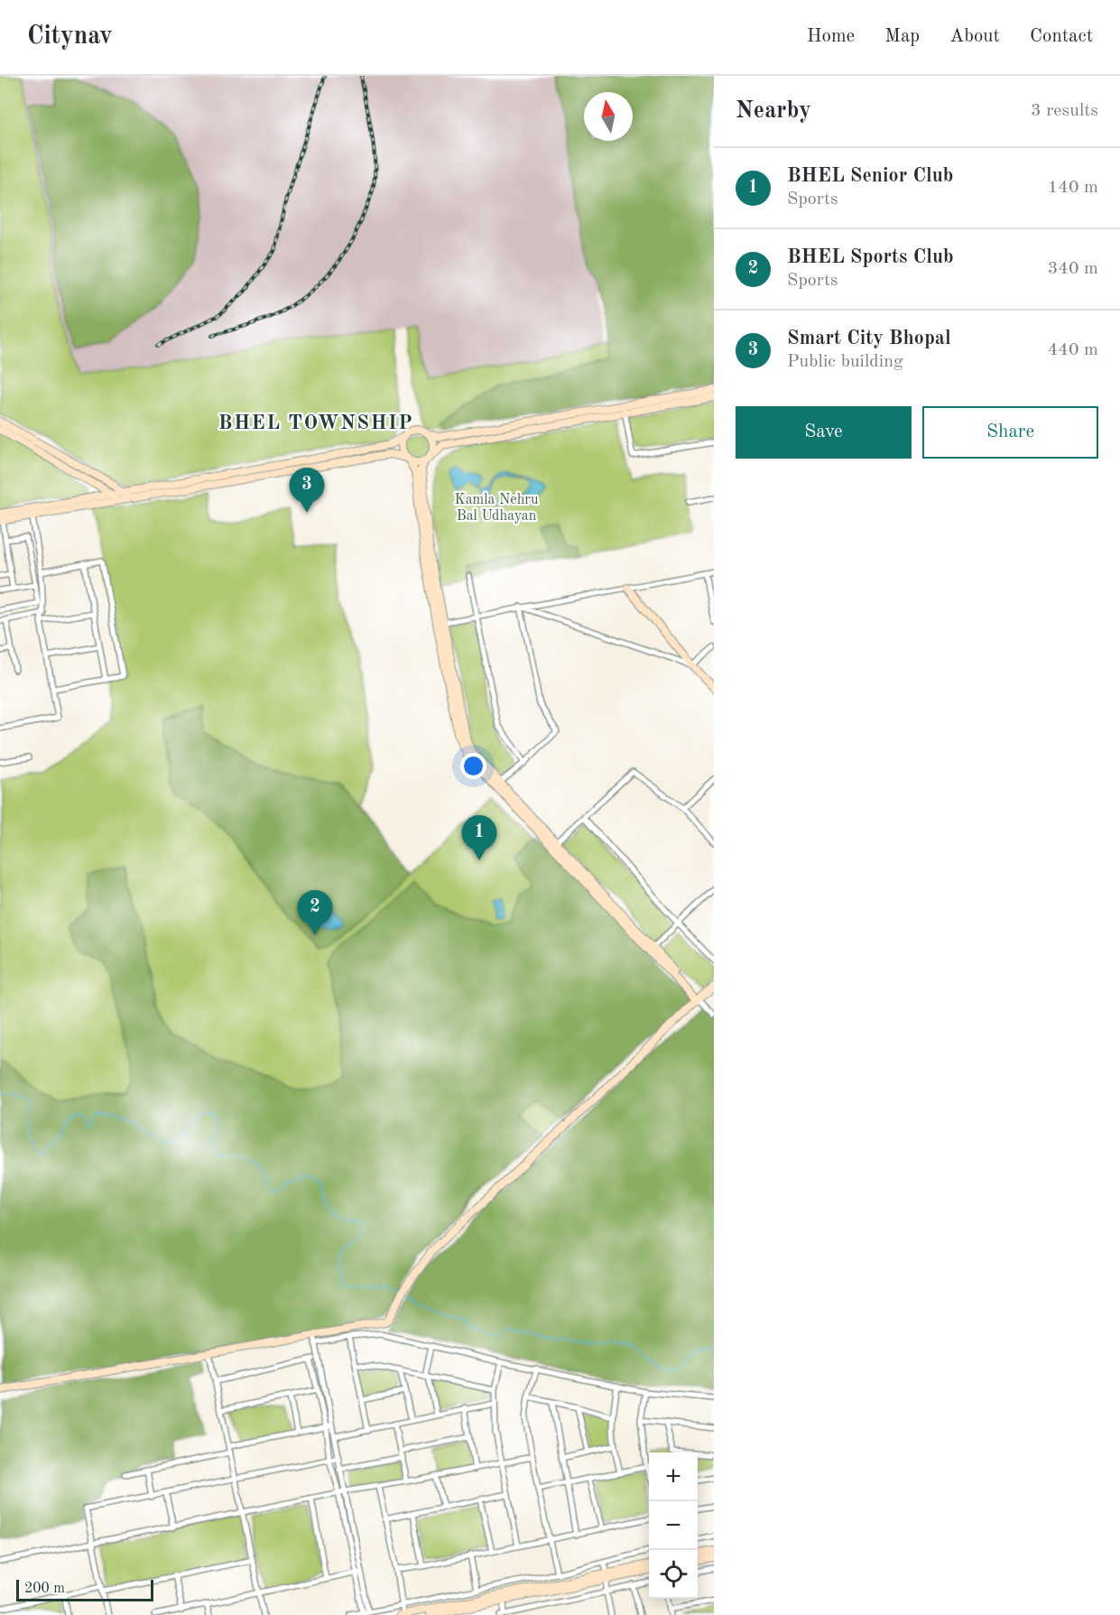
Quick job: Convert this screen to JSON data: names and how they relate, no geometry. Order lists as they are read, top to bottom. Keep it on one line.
{"districts":["BHEL TOWNSHIP"],"parks":["Kamla Nehru Bal Udhayan"],"scale_bar":"200 m","north":"top","page":{"header":"Citynav","nav":["Home","Map","About","Contact"],"heading":["Nearby","3 results"],"list":[{"mark":"1","name":"BHEL Senior Club","note":"Sports","value":"140 m"},{"mark":"2","name":"BHEL Sports Club","note":"Sports","value":"340 m"},{"mark":"3","name":"Smart City Bhopal","note":"Public building","value":"440 m"}],"buttons":["Save","Share"],"pins":["3","1","2"],"map_buttons":["+","−"],"scale":"200 m"}}
